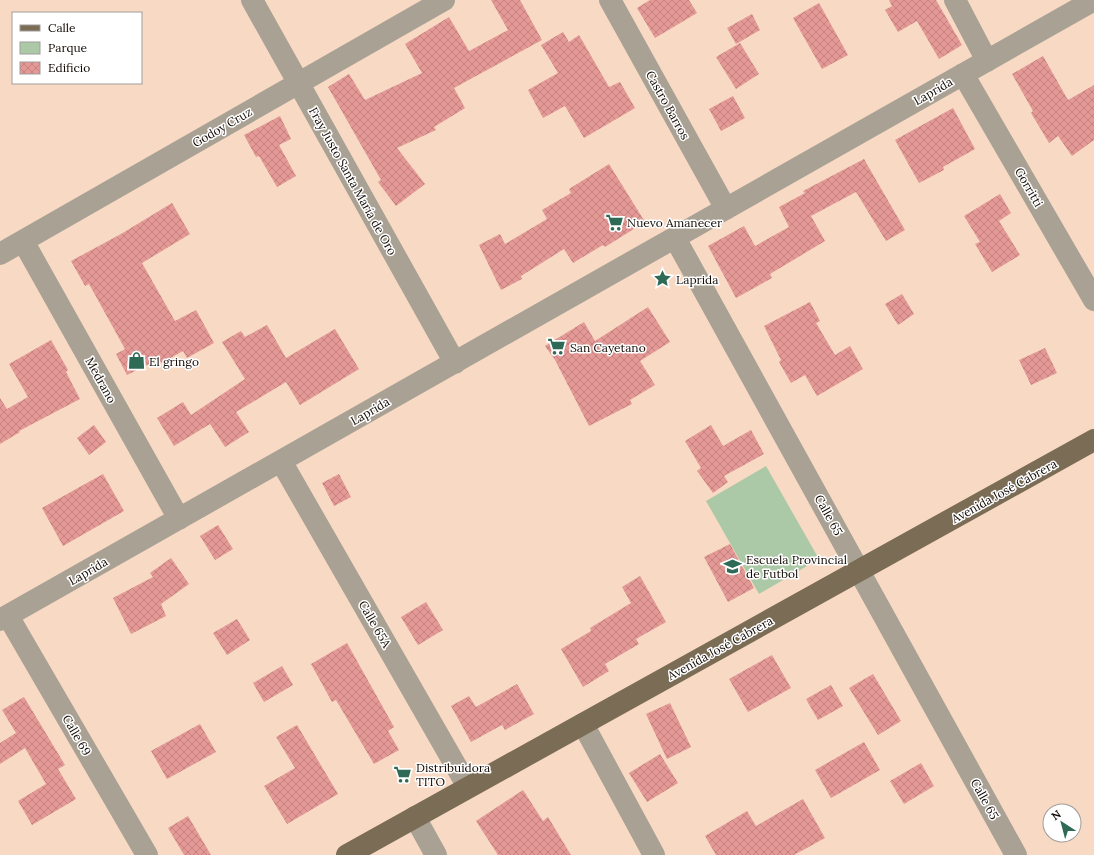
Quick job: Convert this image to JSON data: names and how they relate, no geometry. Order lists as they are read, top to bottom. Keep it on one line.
{"streets":{"main road":["Avenida José Cabrera"],"street":["Laprida","Castro Barros","Godoy Cruz","Fray Justo Santa María de Oro","Gorritti","Medrano","Calle 65","Calle 65A","Calle 69"]},"crossings":[["Laprida","Castro Barros"],["Laprida","Fray Justo Santa María de Oro"],["Laprida","Gorritti"],["Laprida","Medrano"],["Laprida","Calle 65"],["Laprida","Calle 65A"],["Laprida","Calle 69"],["Godoy Cruz","Fray Justo Santa María de Oro"],["Godoy Cruz","Medrano"],["Avenida José Cabrera","Calle 65"],["Avenida José Cabrera","Calle 65A"]],"places":{"supermarket":["Nuevo Amanecer","San Cayetano","Distribuidora TITO"],"place":["Laprida"],"shop":["El gringo"],"school or university":["Escuela Provincial de Futbol"]},"legend":["Calle","Parque","Edificio"],"north":"top left"}
